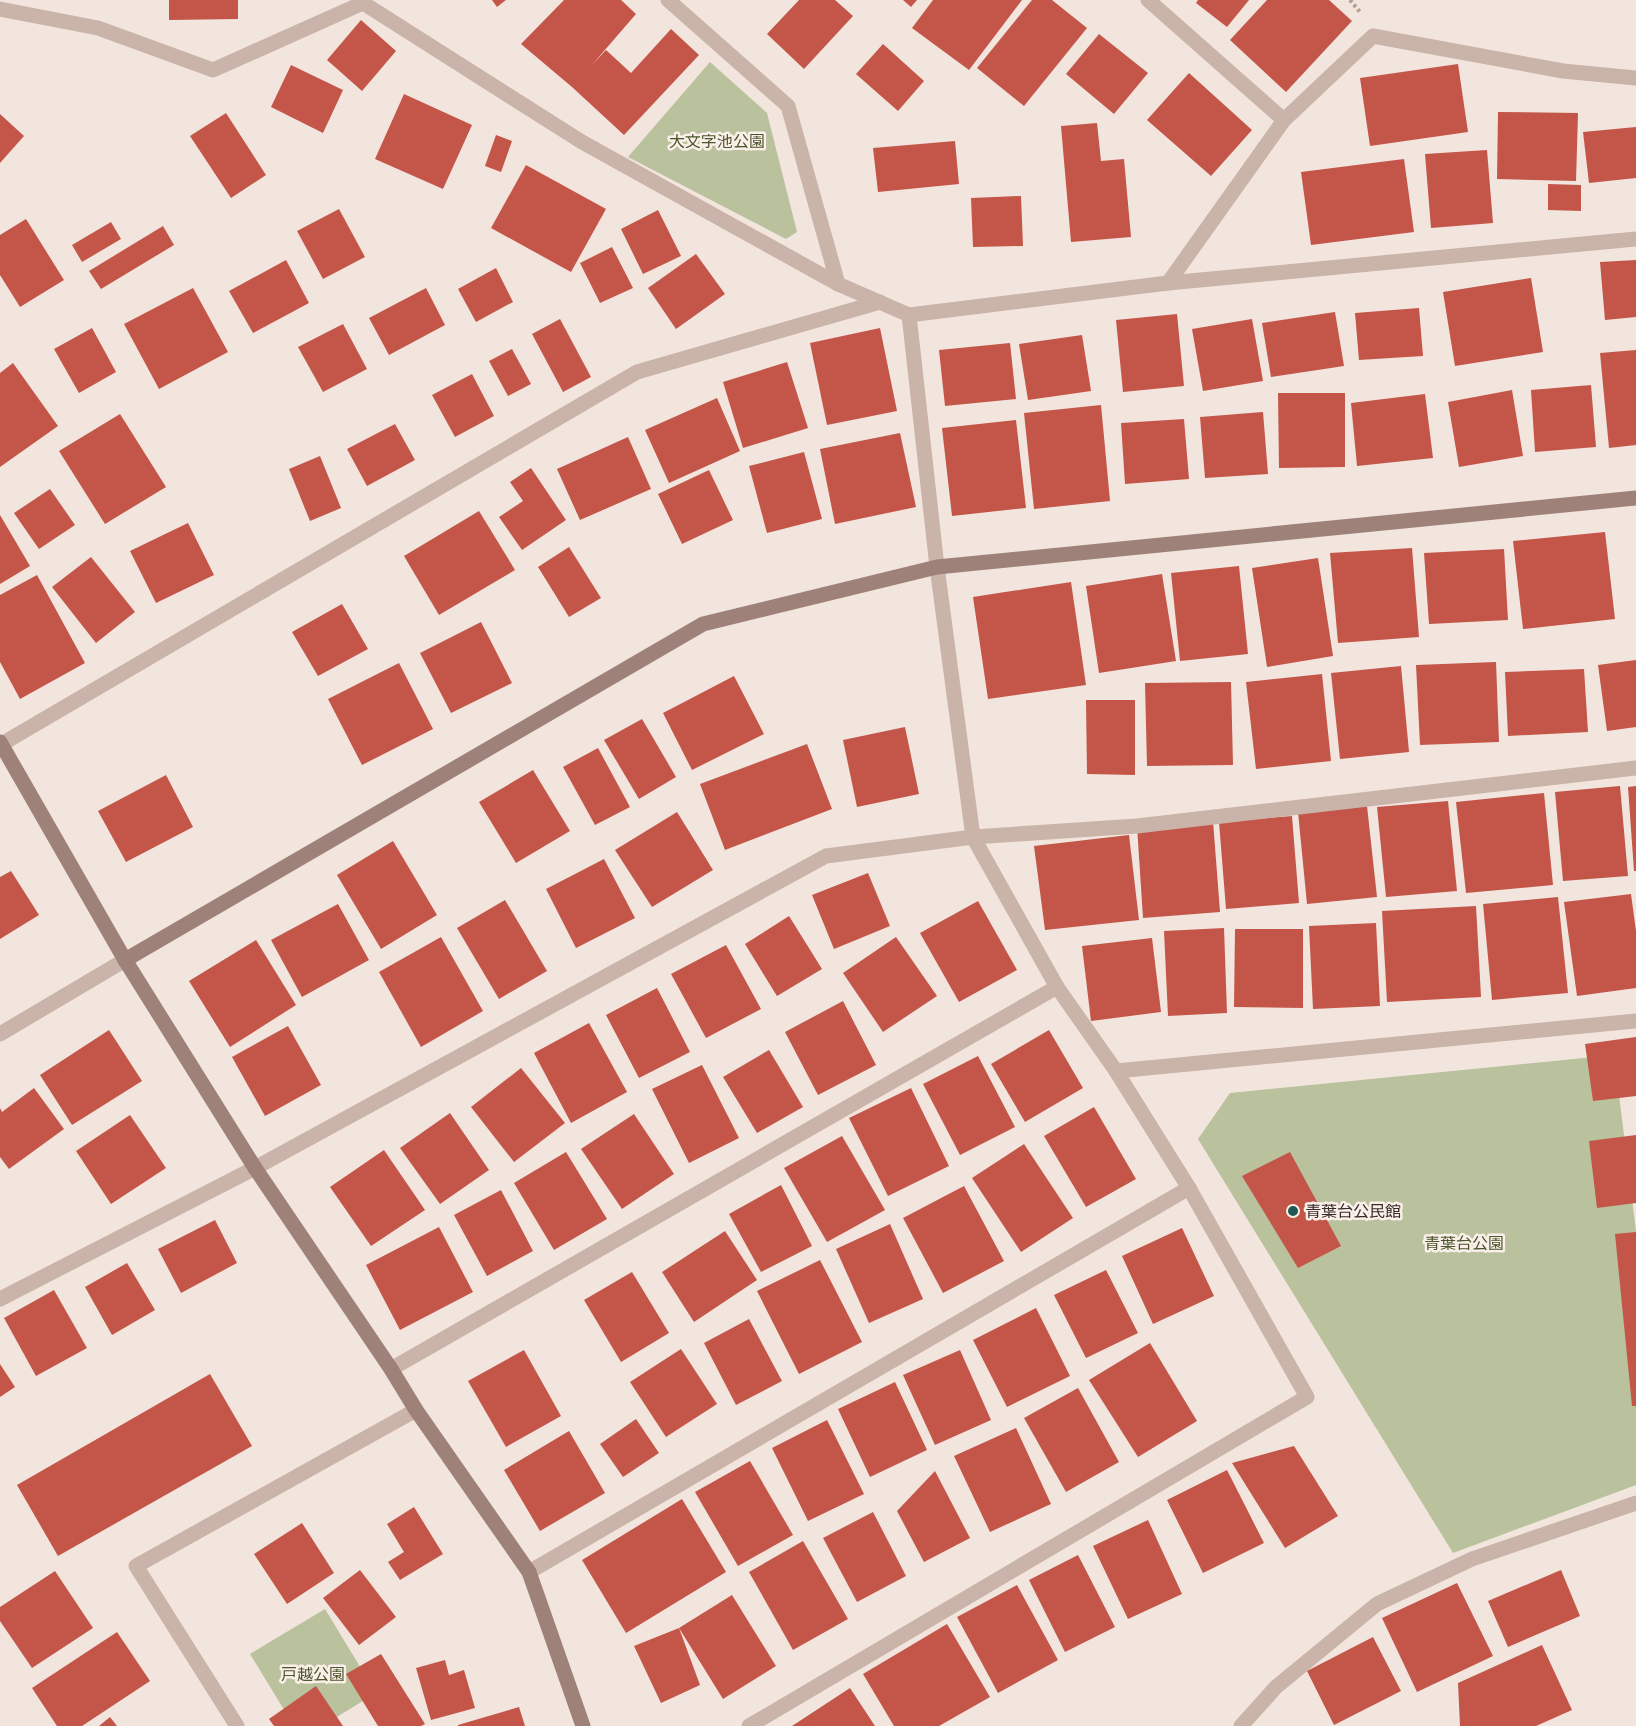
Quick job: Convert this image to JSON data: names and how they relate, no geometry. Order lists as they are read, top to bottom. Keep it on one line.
{"parks":["大文字池公園","青葉台公園","戸越公園"],"places":["青葉台公民館"]}
